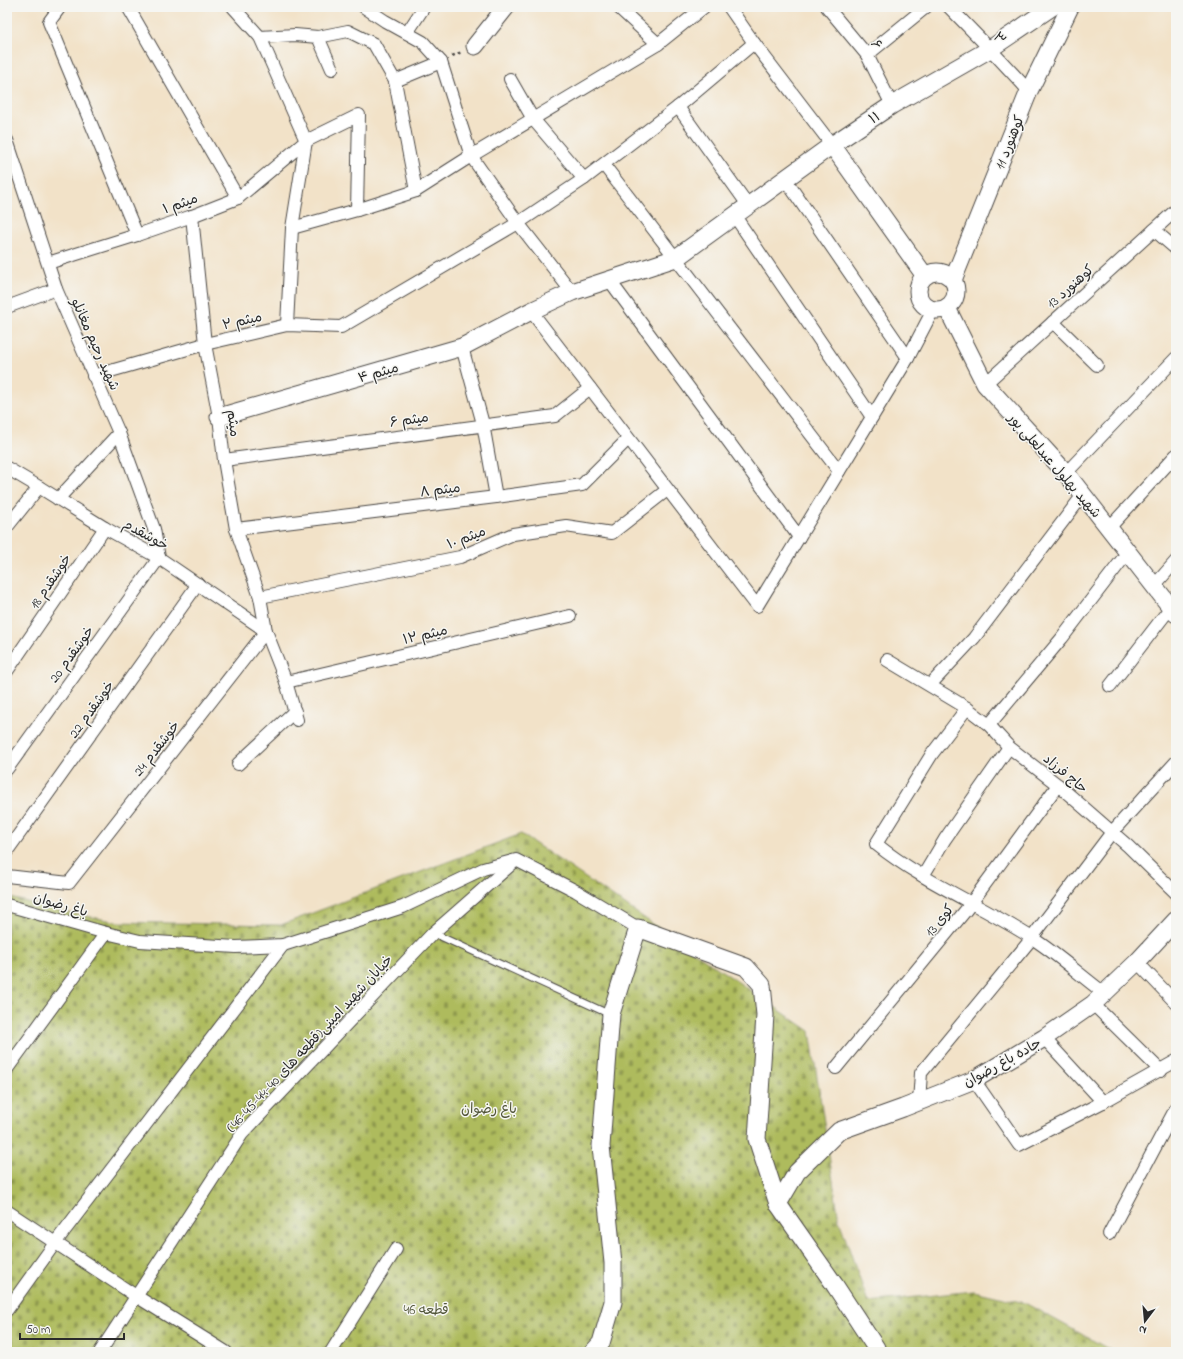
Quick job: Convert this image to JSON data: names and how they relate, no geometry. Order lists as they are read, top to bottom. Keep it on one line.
{"streets":{"street":["۳","۶","۱۱","کوهنورد 11","۱ میثم","کوهنورد 13","۲ میثم","شهید رحیم مغانلو","۴ میثم","۶ میثم","میثم","شهید بهلول عبدلعلی پور","۸ میثم","خوشقدم","۱۰ میثم","خوشقدم 18","۱۲ میثم","خوشقدم 20","خوشقدم 22","خوشقدم 24","حاج فرزاد","باغ رضوان","کوی 13","خیابان شهید امینی(قطعه های 40-44-45-46)","جاده باغ رضوان"]},"crossings":[["۳","۱۱"],["۳","کوهنورد 11"],["۶","۱۱"],["۱۱","۴ میثم"],["کوهنورد 11","شهید بهلول عبدلعلی پور"],["۱ میثم","شهید رحیم مغانلو"],["۱ میثم","میثم"],["کوهنورد 13","شهید بهلول عبدلعلی پور"],["۲ میثم","شهید رحیم مغانلو"],["۲ میثم","میثم"],["شهید رحیم مغانلو","خوشقدم"],["شهید رحیم مغانلو","خوشقدم 20"],["۴ میثم","میثم"],["۶ میثم","میثم"],["میثم","۸ میثم"],["میثم","خوشقدم"],["میثم","۱۰ میثم"],["میثم","۱۲ میثم"],["میثم","خوشقدم 24"],["خوشقدم","خوشقدم 18"],["خوشقدم","خوشقدم 20"],["خوشقدم","خوشقدم 22"],["خوشقدم","خوشقدم 24"],["حاج فرزاد","کوی 13"],["باغ رضوان","خیابان شهید امینی(قطعه های 40-44-45-46)"]],"parks":["باغ رضوان","قطعه 46"],"scale_bar":"50 m","north":"bottom"}
